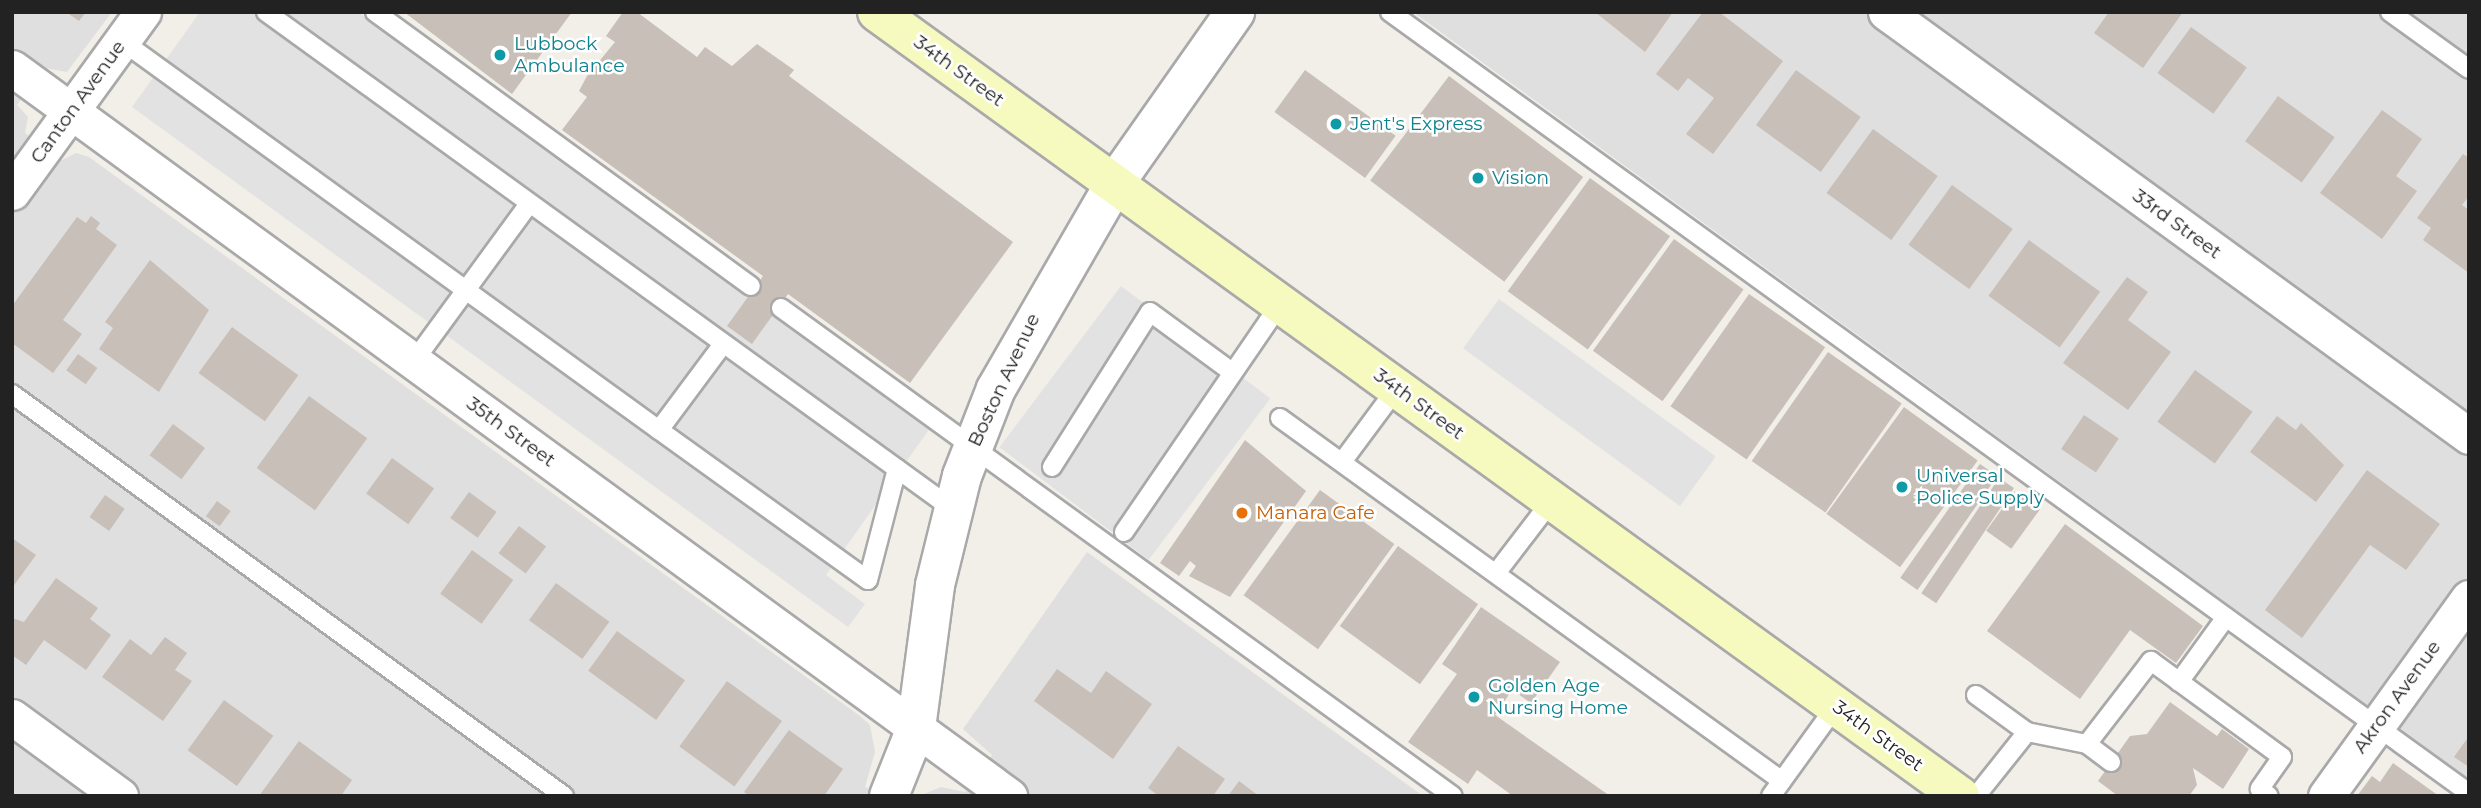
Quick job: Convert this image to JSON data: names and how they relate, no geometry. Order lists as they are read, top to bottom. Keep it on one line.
{"streets":{"main road":["34th Street"],"street":["Canton Avenue","33rd Street","Boston Avenue","35th Street","Akron Avenue"]},"crossings":[["34th Street","Boston Avenue"],["Canton Avenue","35th Street"],["Boston Avenue","35th Street"]],"places":["Lubbock Ambulance","Jent's Express","Vision","Universal Police Supply","Manara Cafe","Golden Age Nursing Home"]}
